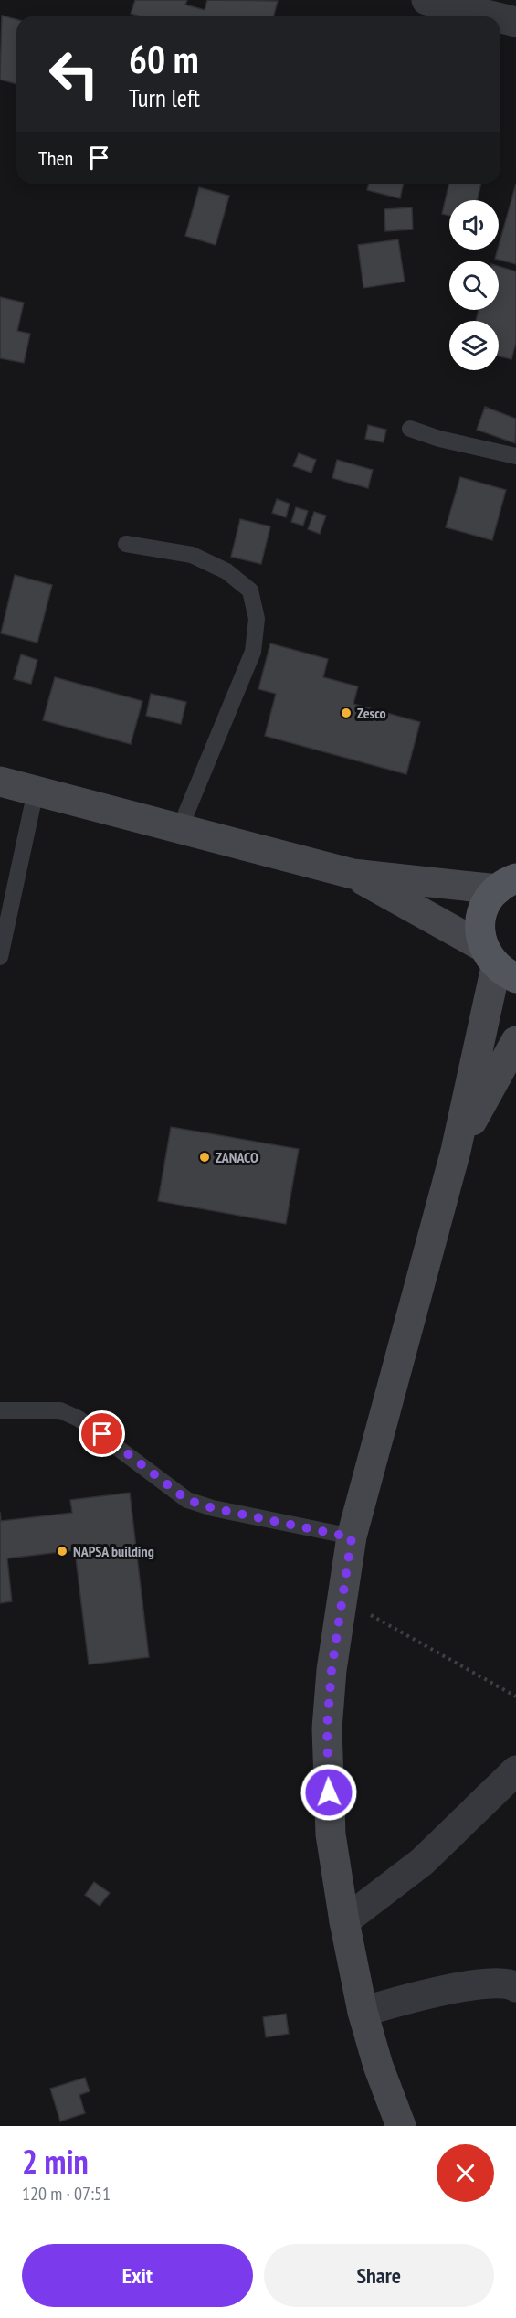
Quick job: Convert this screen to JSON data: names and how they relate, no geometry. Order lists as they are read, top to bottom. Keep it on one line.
{"places":["Zesco","ZANACO","NAPSA building"],"page":{"turn":["60 m","Turn left"],"then":"Then","heading":["2 min","120 m · 07:51"],"buttons":["Exit","Share"]}}
